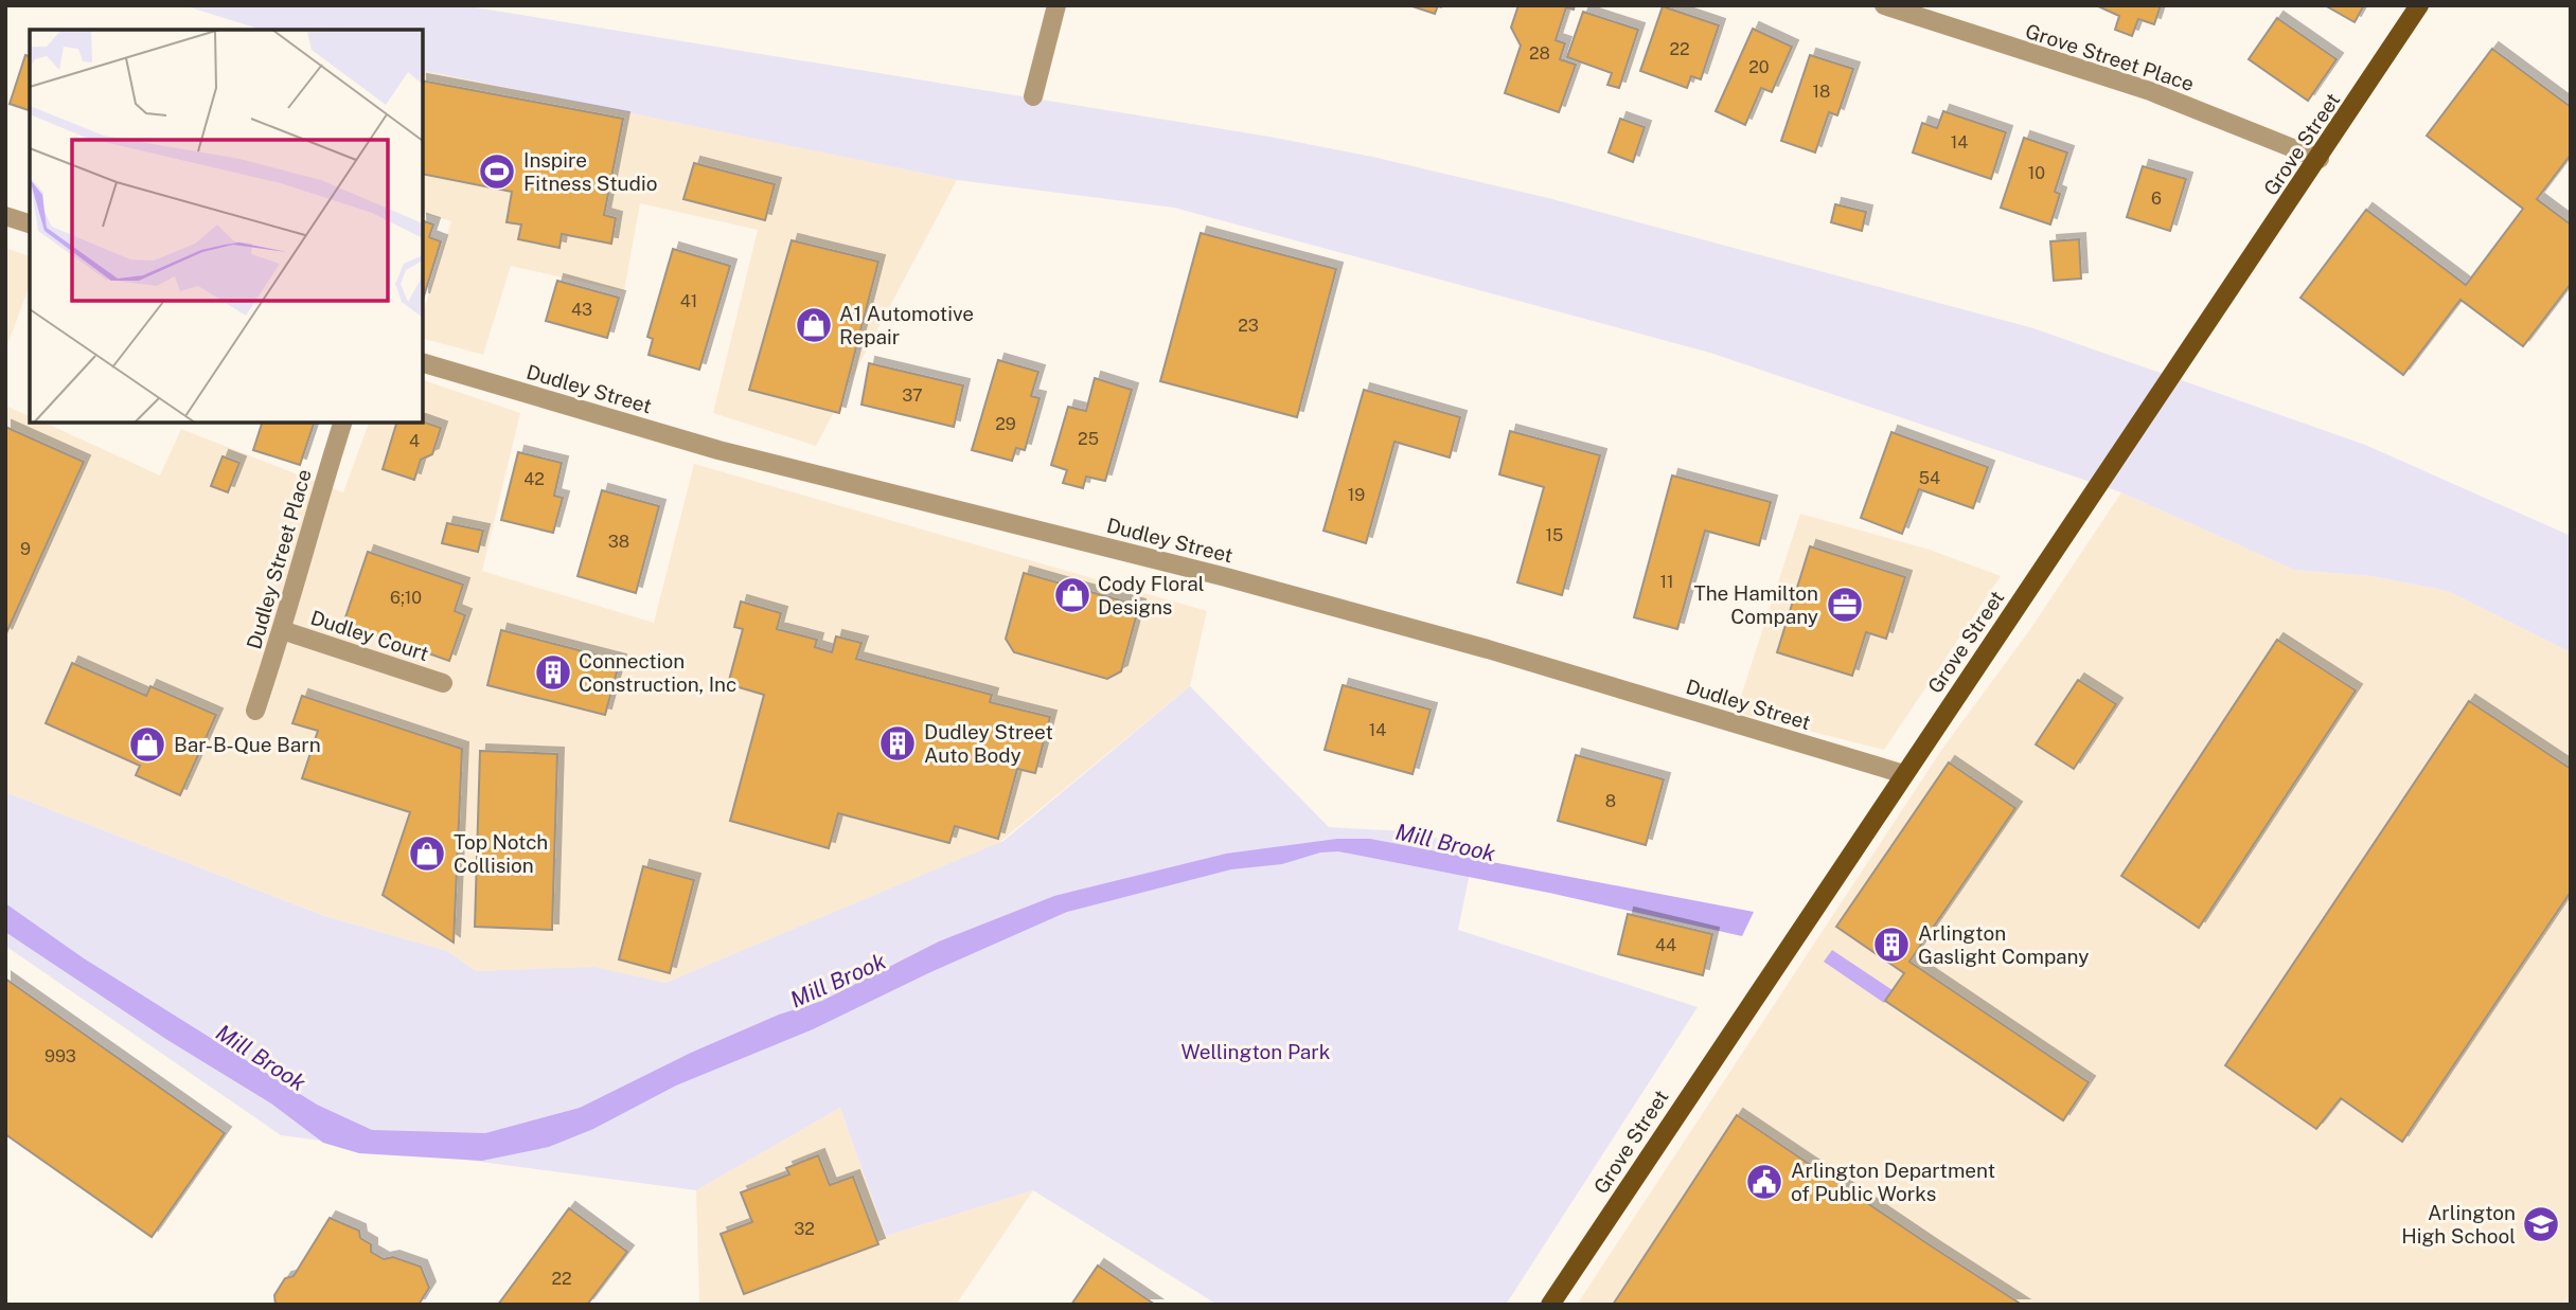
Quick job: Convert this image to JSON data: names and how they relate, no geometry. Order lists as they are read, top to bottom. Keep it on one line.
{"streets":{"main road":["Grove Street"],"street":["Grove Street Place","Dudley Street","Dudley Street Place","Dudley Court"]},"crossings":[["Grove Street Place","Grove Street"],["Grove Street","Dudley Street"],["Dudley Street Place","Dudley Court"]],"water":["Mill Brook"],"parks":["Wellington Park"],"places":{"sports":["Inspire Fitness Studio"],"shop":["A1 Automotive Repair","Cody Floral Designs","Bar-B-Que Barn","Top Notch Collision"],"office":["The Hamilton Company"],"building":["Connection Construction, Inc","Dudley Street Auto Body","Arlington Gaslight Company"],"public building":["Arlington Department of Public Works"],"school or university":["Arlington High School"]},"house_numbers":["22","28","20","18","14","10","6","41","43","23","37","29","25","4","54","42","19","15","38","9","11","6;10","14","8","44","993","32","22"]}
